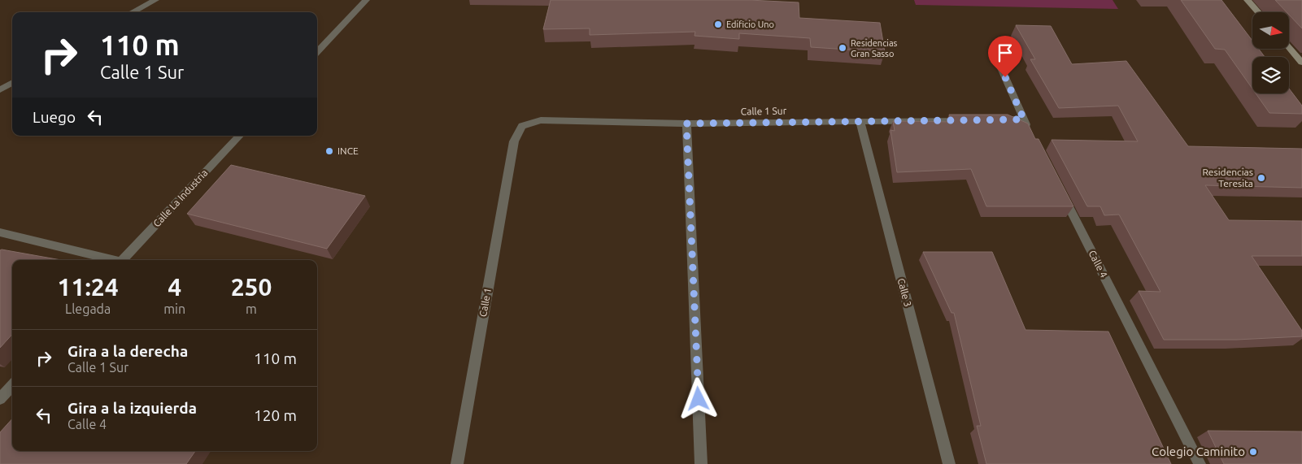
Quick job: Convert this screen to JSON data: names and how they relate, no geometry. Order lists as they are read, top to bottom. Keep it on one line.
{"streets":{"street":["Calle 1 Sur","Calle La Industria","Calle 4","Calle 3","Calle 1"]},"crossings":[["Calle 1 Sur","Calle 3"],["Calle 1 Sur","Calle 1"]],"places":["Edificio Uno","Residencias Gran Sasso","INCE","Residencias Teresita","Colegio Caminito"],"north":"right","page":{"turn":["110 m","Calle 1 Sur"],"then":"Luego","eta":["11:24","Llegada","4","min","250","m"],"list":[{"name":"Gira a la derecha","note":"Calle 1 Sur","value":"110 m"},{"name":"Gira a la izquierda","note":"Calle 4","value":"120 m"}]}}
